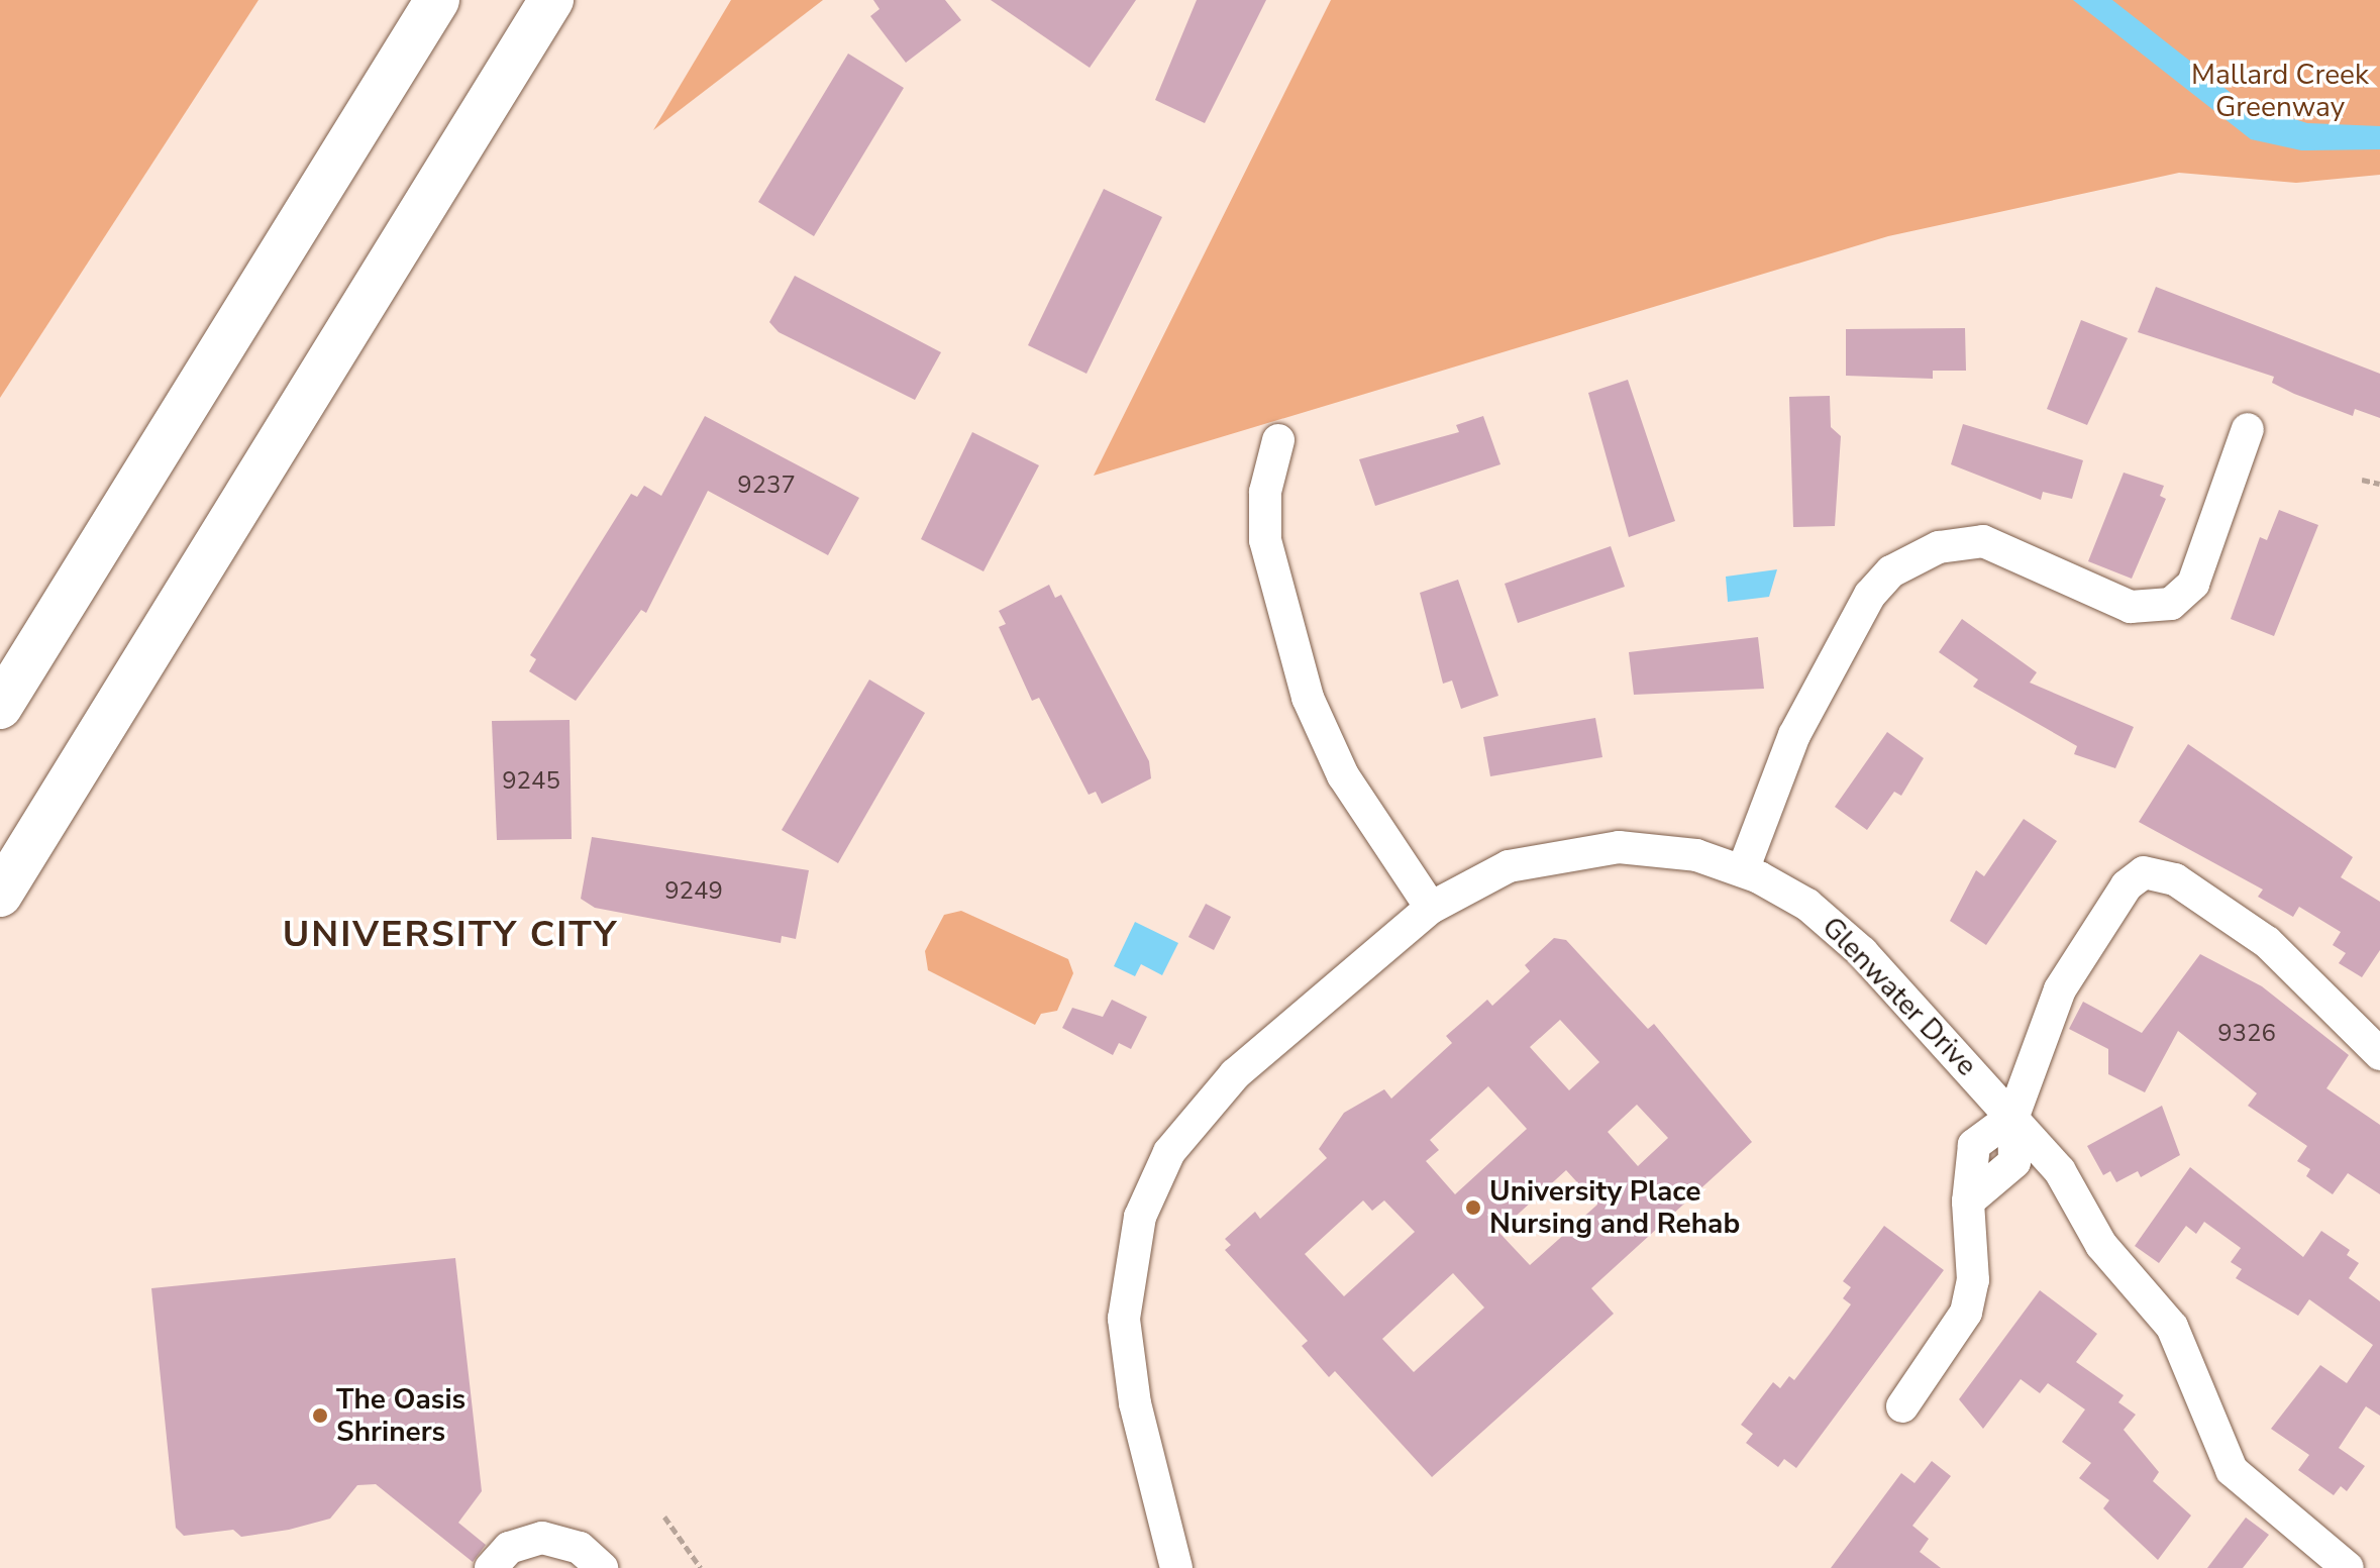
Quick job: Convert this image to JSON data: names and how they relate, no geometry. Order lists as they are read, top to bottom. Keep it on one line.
{"streets":{"street":["Glenwater Drive"]},"districts":["UNIVERSITY CITY"],"parks":["Mallard Creek Greenway"],"places":["University Place Nursing and Rehab","The Oasis Shriners"],"house_numbers":["9237","9245","9249","9326"]}
